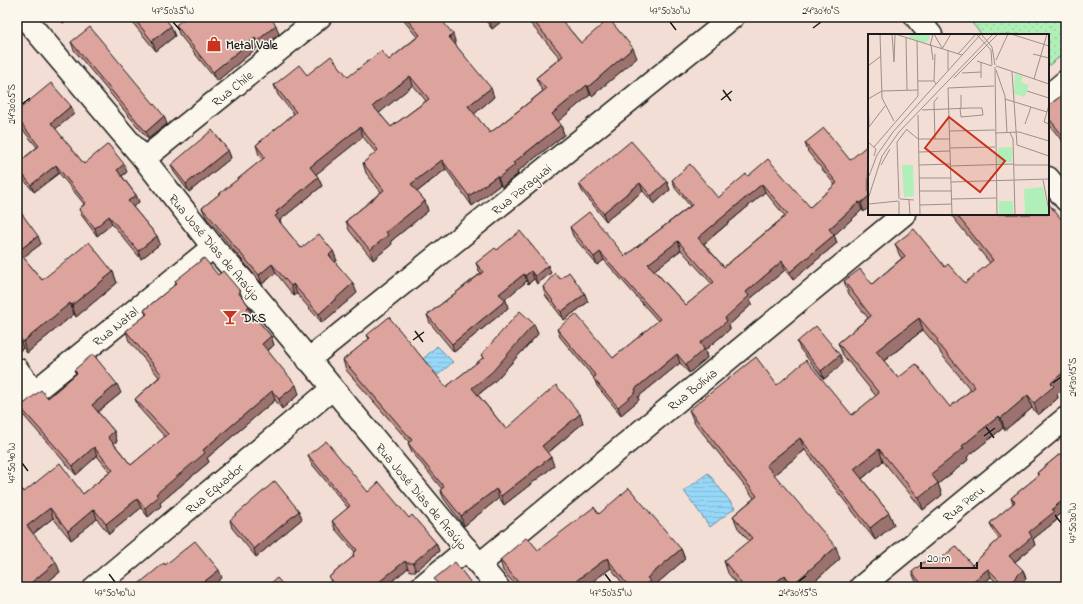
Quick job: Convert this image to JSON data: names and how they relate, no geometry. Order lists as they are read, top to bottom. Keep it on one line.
{"streets":{"street":["Rua Chile","Rua Paraguai","Rua José Dias de Araújo","Rua Natal","Rua Bolívia","Rua Equador","Rua Peru"]},"crossings":[["Rua Chile","Rua José Dias de Araújo"],["Rua Paraguai","Rua José Dias de Araújo"],["Rua José Dias de Araújo","Rua Natal"],["Rua José Dias de Araújo","Rua Bolívia"],["Rua José Dias de Araújo","Rua Equador"]],"places":{"shop":["Metal Vale"],"bar":["DKS"]},"scale_bar":"20 m","coordinates":["47°50'35\"W","47°50'30\"W","24°30'10\"S","24°30'05\"S","24°30'15\"S","47°50'40\"W"]}
